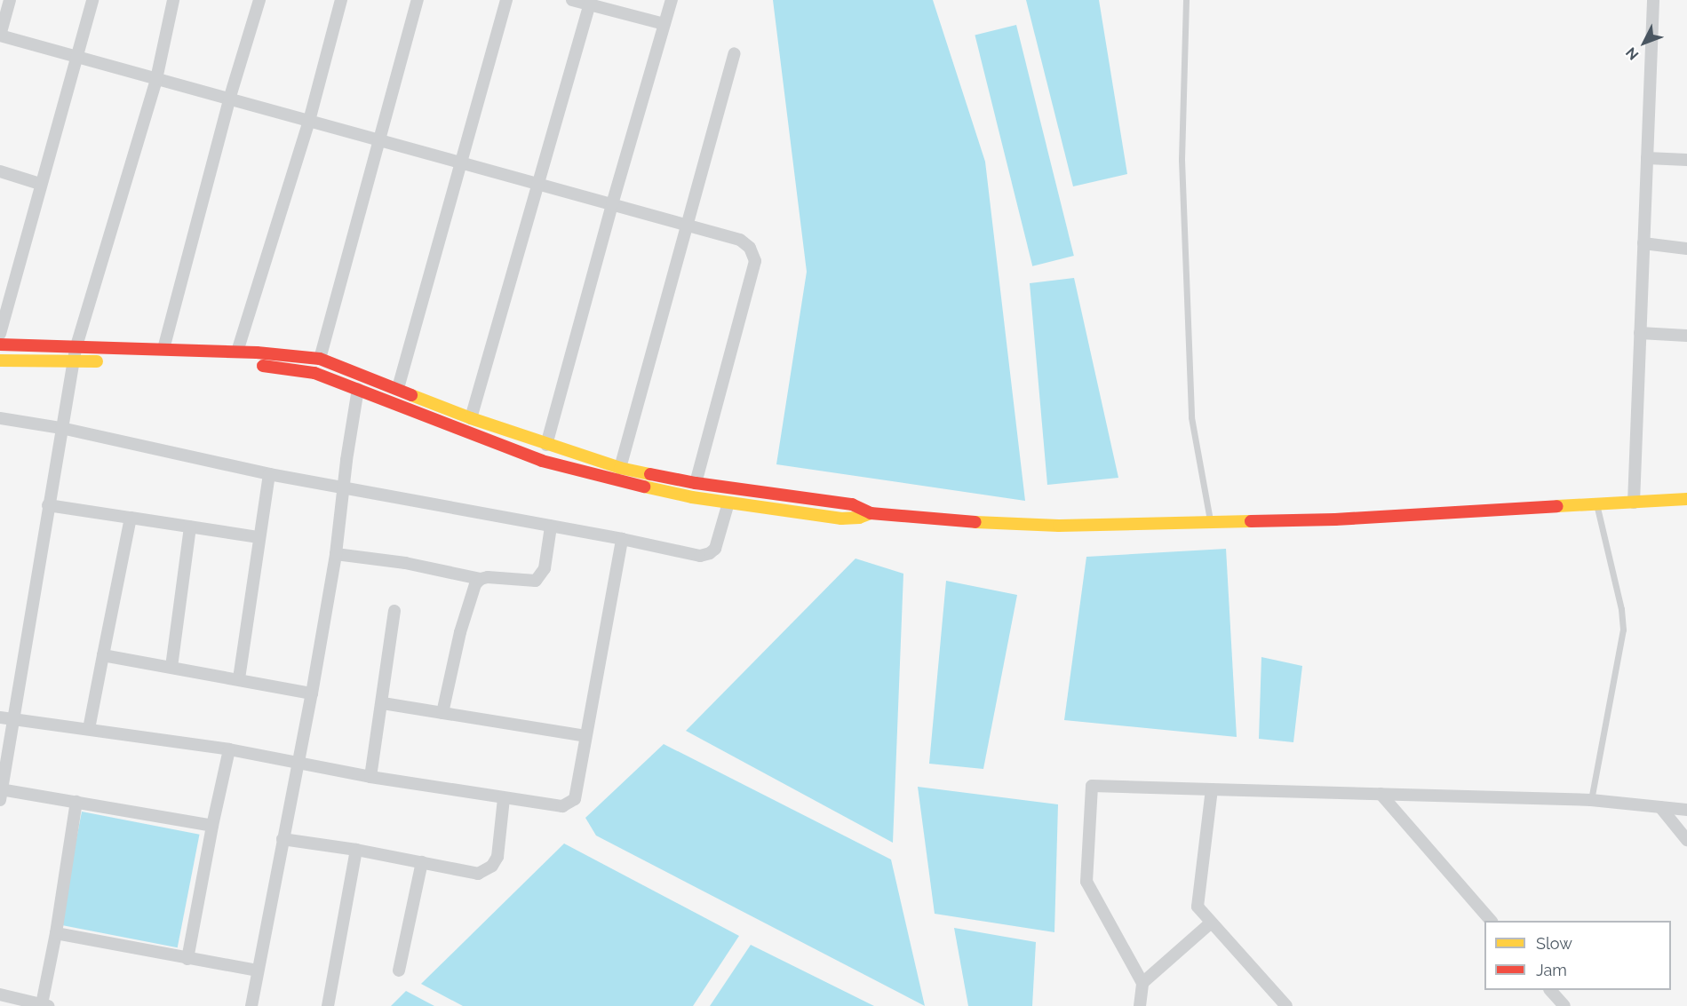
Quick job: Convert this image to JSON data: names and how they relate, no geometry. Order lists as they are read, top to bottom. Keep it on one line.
{"legend":["Slow","Jam"],"north":"bottom left"}
